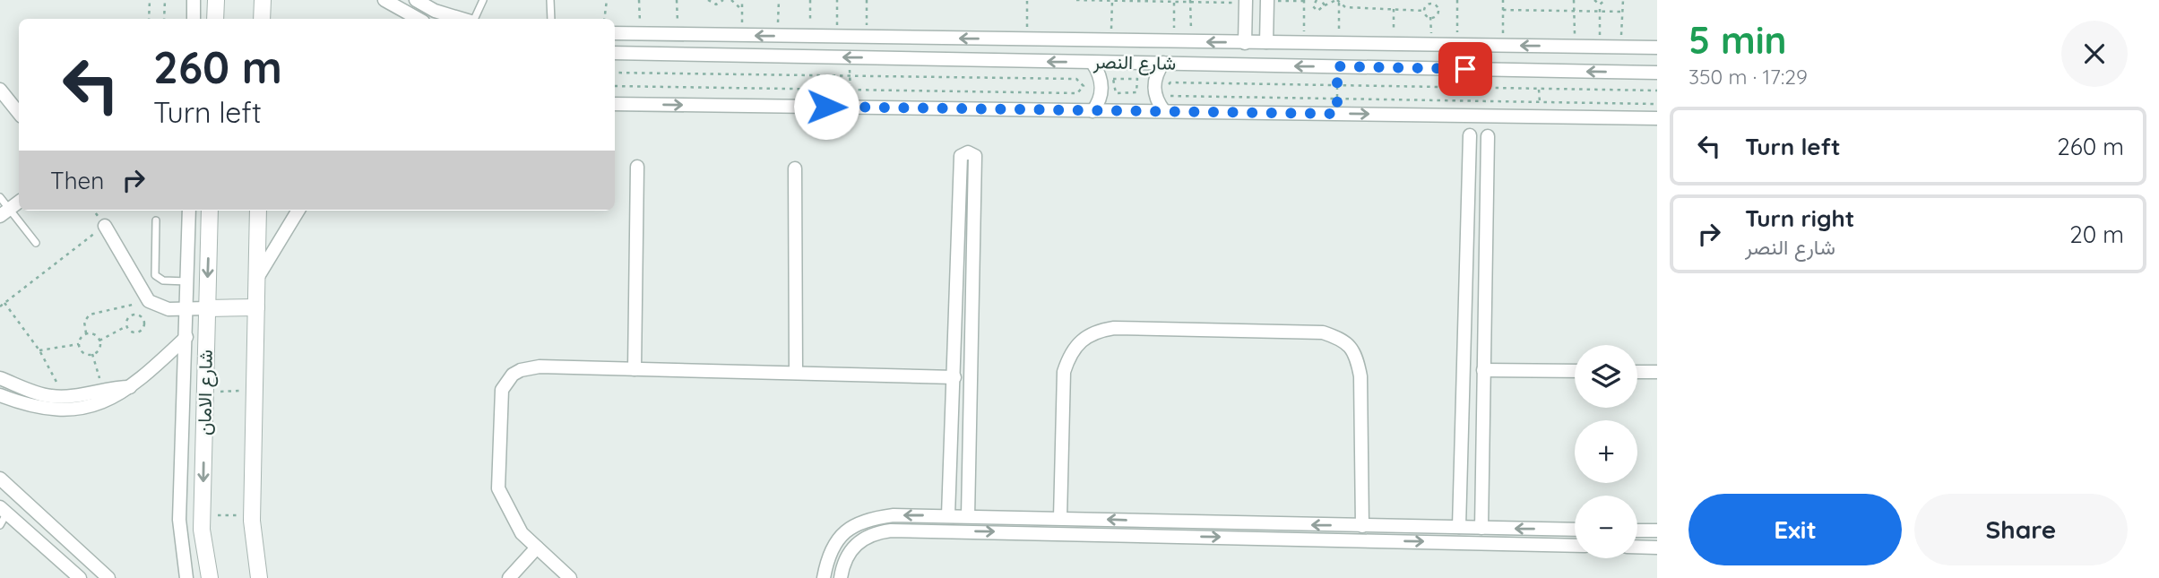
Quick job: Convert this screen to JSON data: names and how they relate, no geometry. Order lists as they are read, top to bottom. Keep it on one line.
{"streets":{"street":["شارع النصر","شارع الامان"]},"page":{"heading":["5 min","350 m · 17:29"],"turn":["260 m","Turn left"],"list":[{"name":"Turn left","value":"260 m"},{"name":"Turn right","note":"شارع النصر","value":"20 m"}],"then":"Then","map_buttons":["+","−"],"buttons":["Exit","Share"]}}
